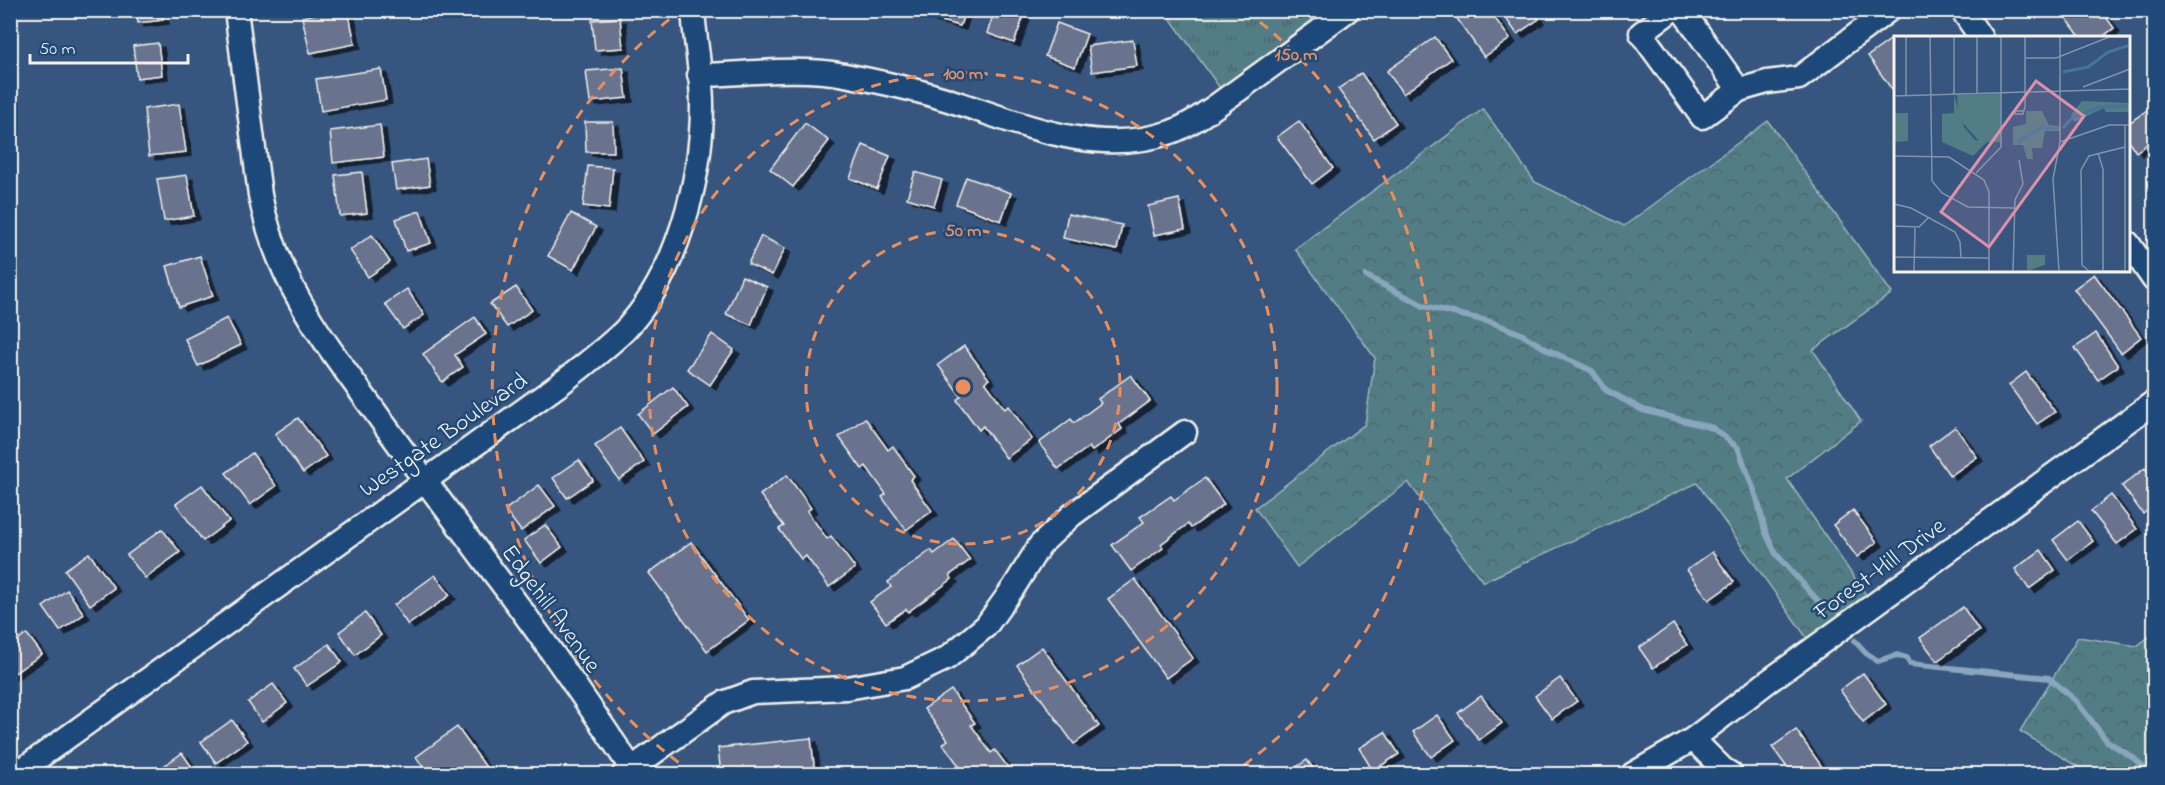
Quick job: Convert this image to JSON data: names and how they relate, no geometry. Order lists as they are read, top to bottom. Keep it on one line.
{"streets":{"street":["Westgate Boulevard","Forest-Hill Drive","Edgehill Avenue"]},"crossings":[["Westgate Boulevard","Edgehill Avenue"]],"scale_bar":"50 m","rings":["150 m","100 m","50 m"]}
